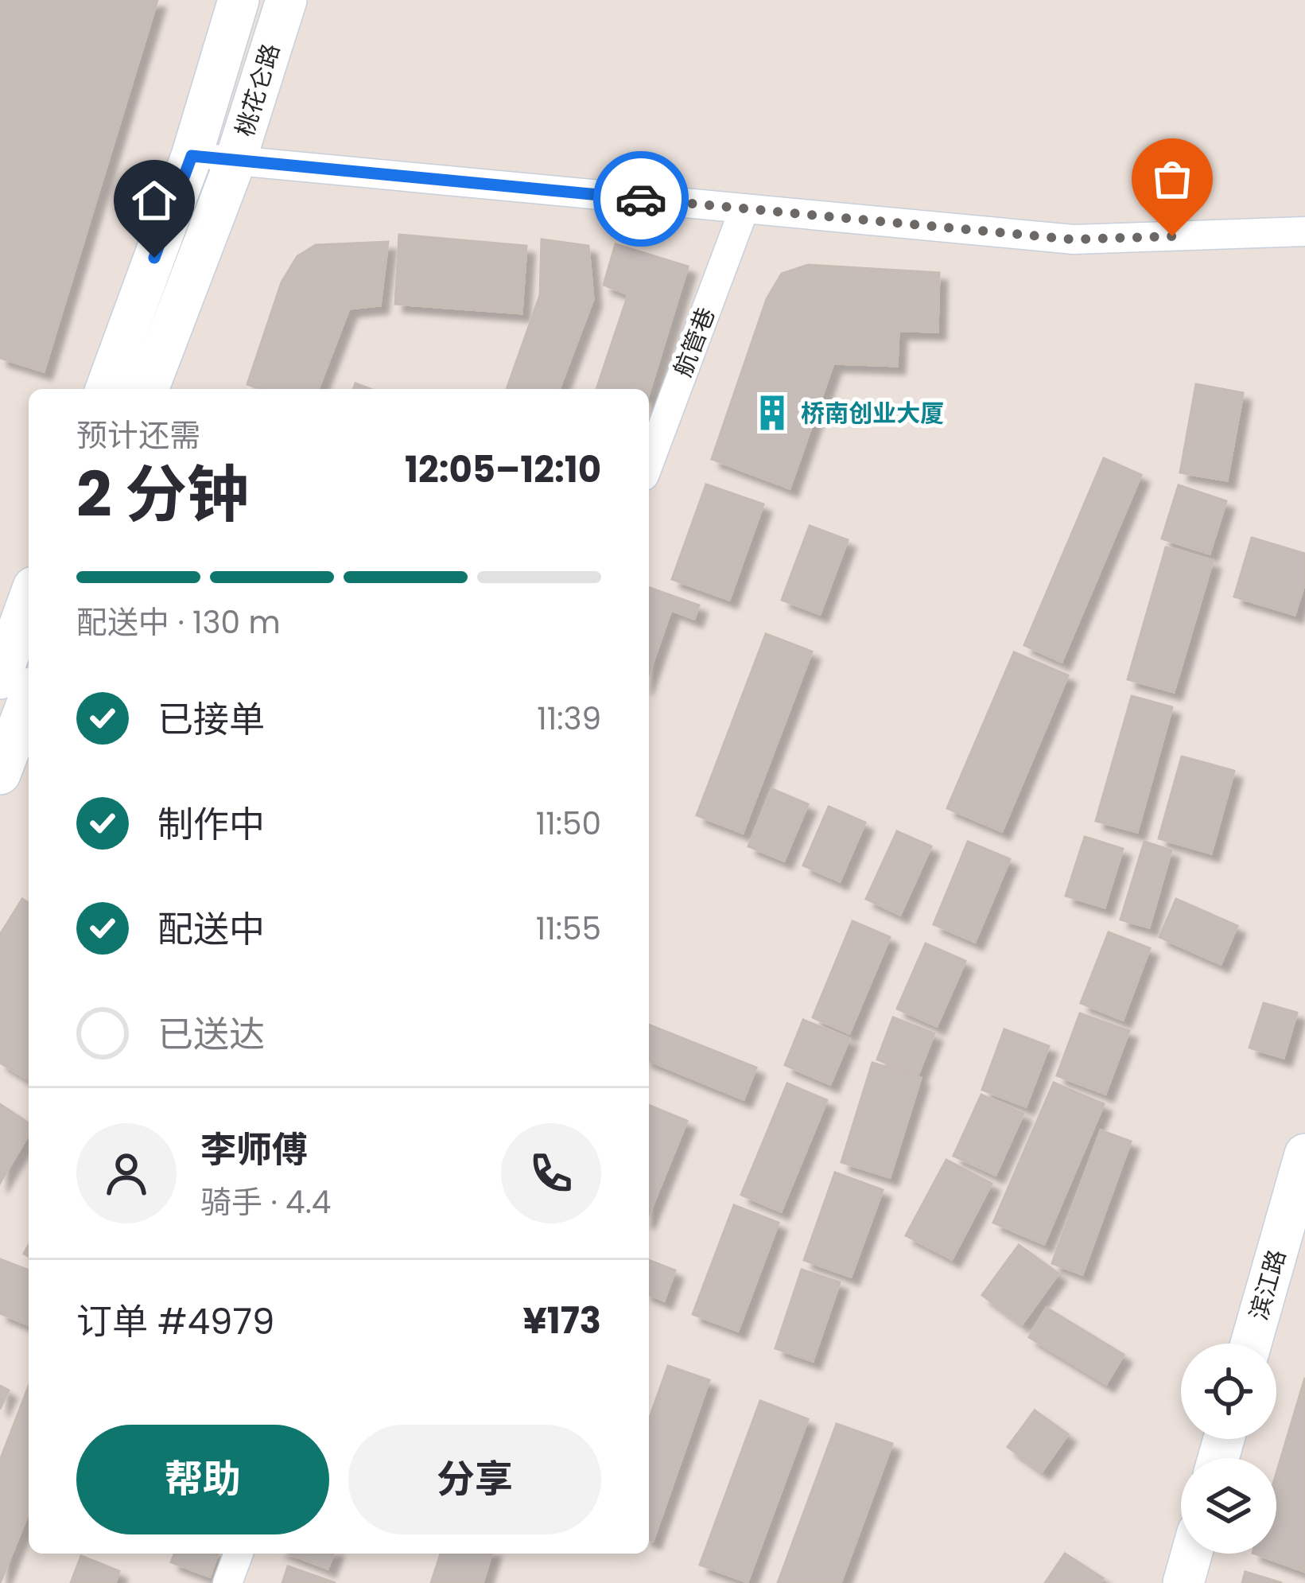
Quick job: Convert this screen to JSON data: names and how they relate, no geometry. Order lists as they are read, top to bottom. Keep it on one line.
{"streets":{"main road":["桃花仑路","滨江路"],"street":["航管巷"]},"places":{"building":["桥南创业大厦"]},"page":{"heading":["2 分钟","预计还需","12:05–12:10"],"panel":["李师傅","骑手 · 4.4","订单 #4979","¥173"],"bar":"配送中 · 130 m","list":[["已接单","11:39"],["制作中","11:50"],["配送中","11:55"],"已送达"],"buttons":["帮助","分享"]}}
